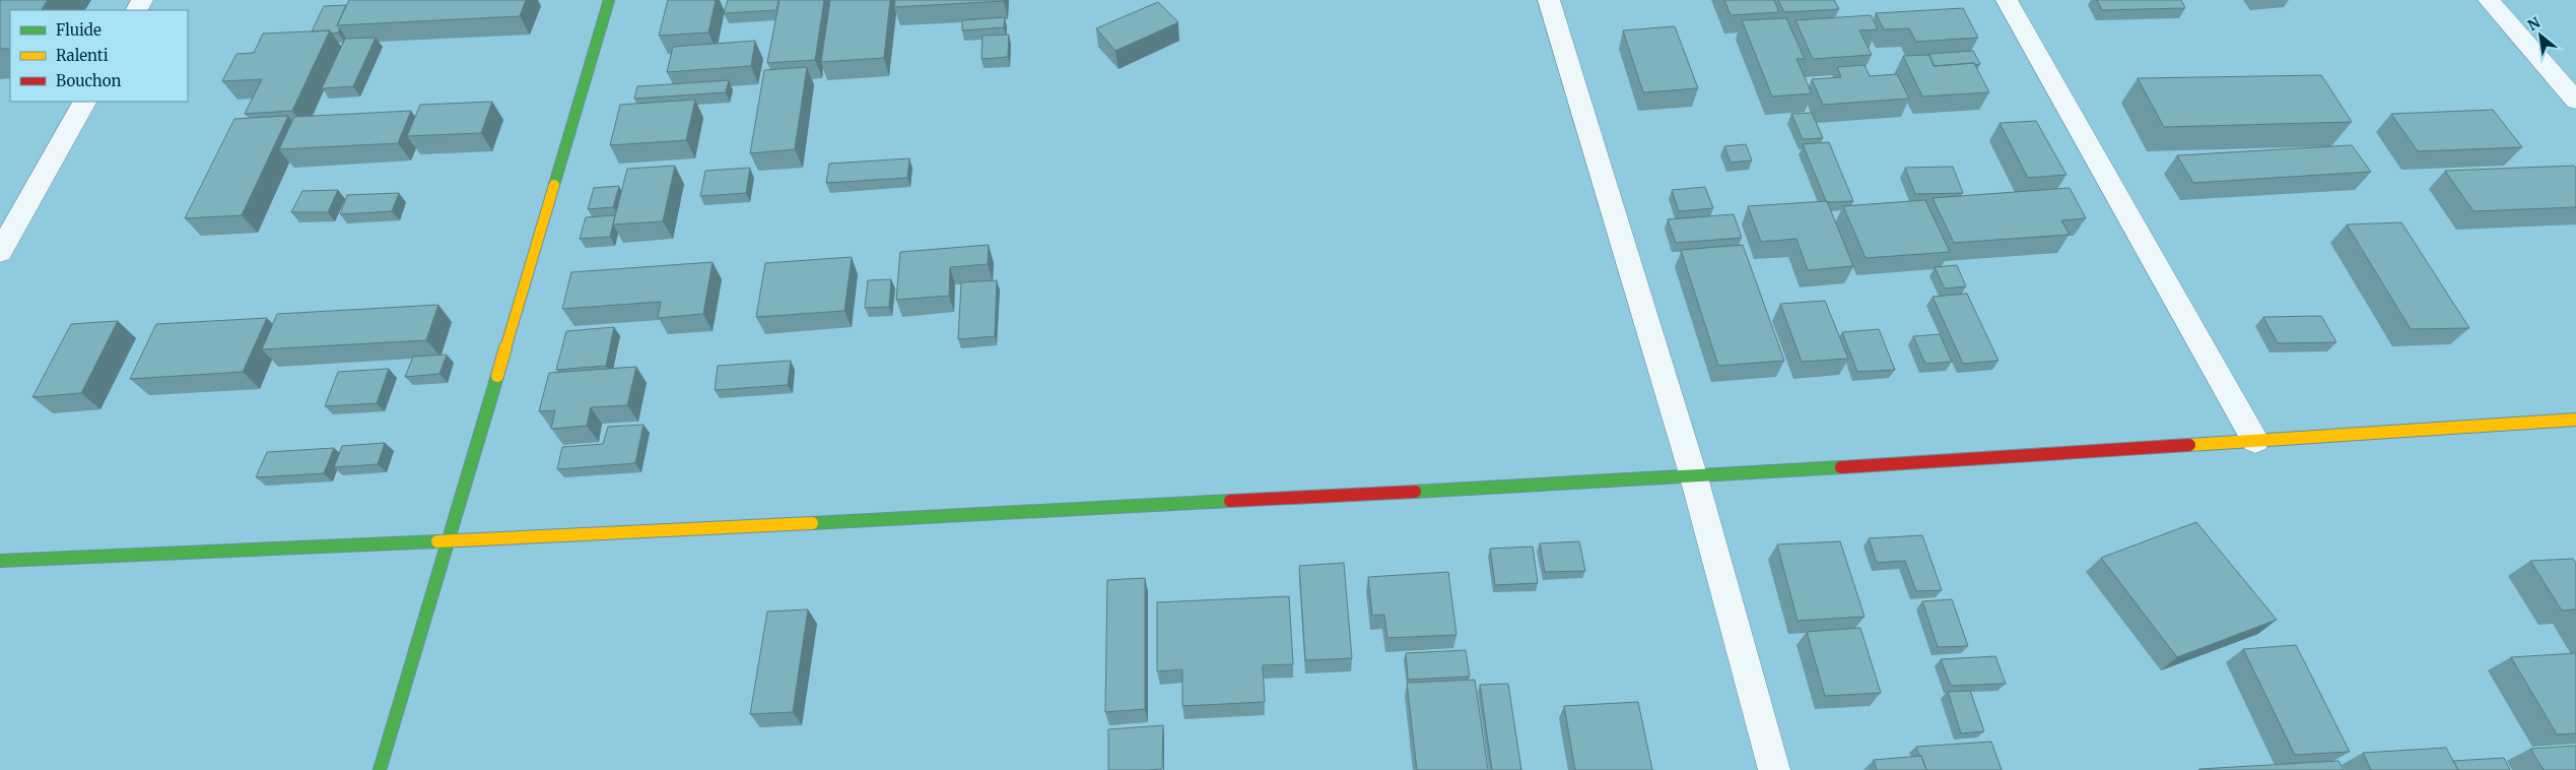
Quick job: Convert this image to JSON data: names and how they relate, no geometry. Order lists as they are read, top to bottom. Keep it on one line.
{"legend":["Fluide","Ralenti","Bouchon"],"north":"top left"}
